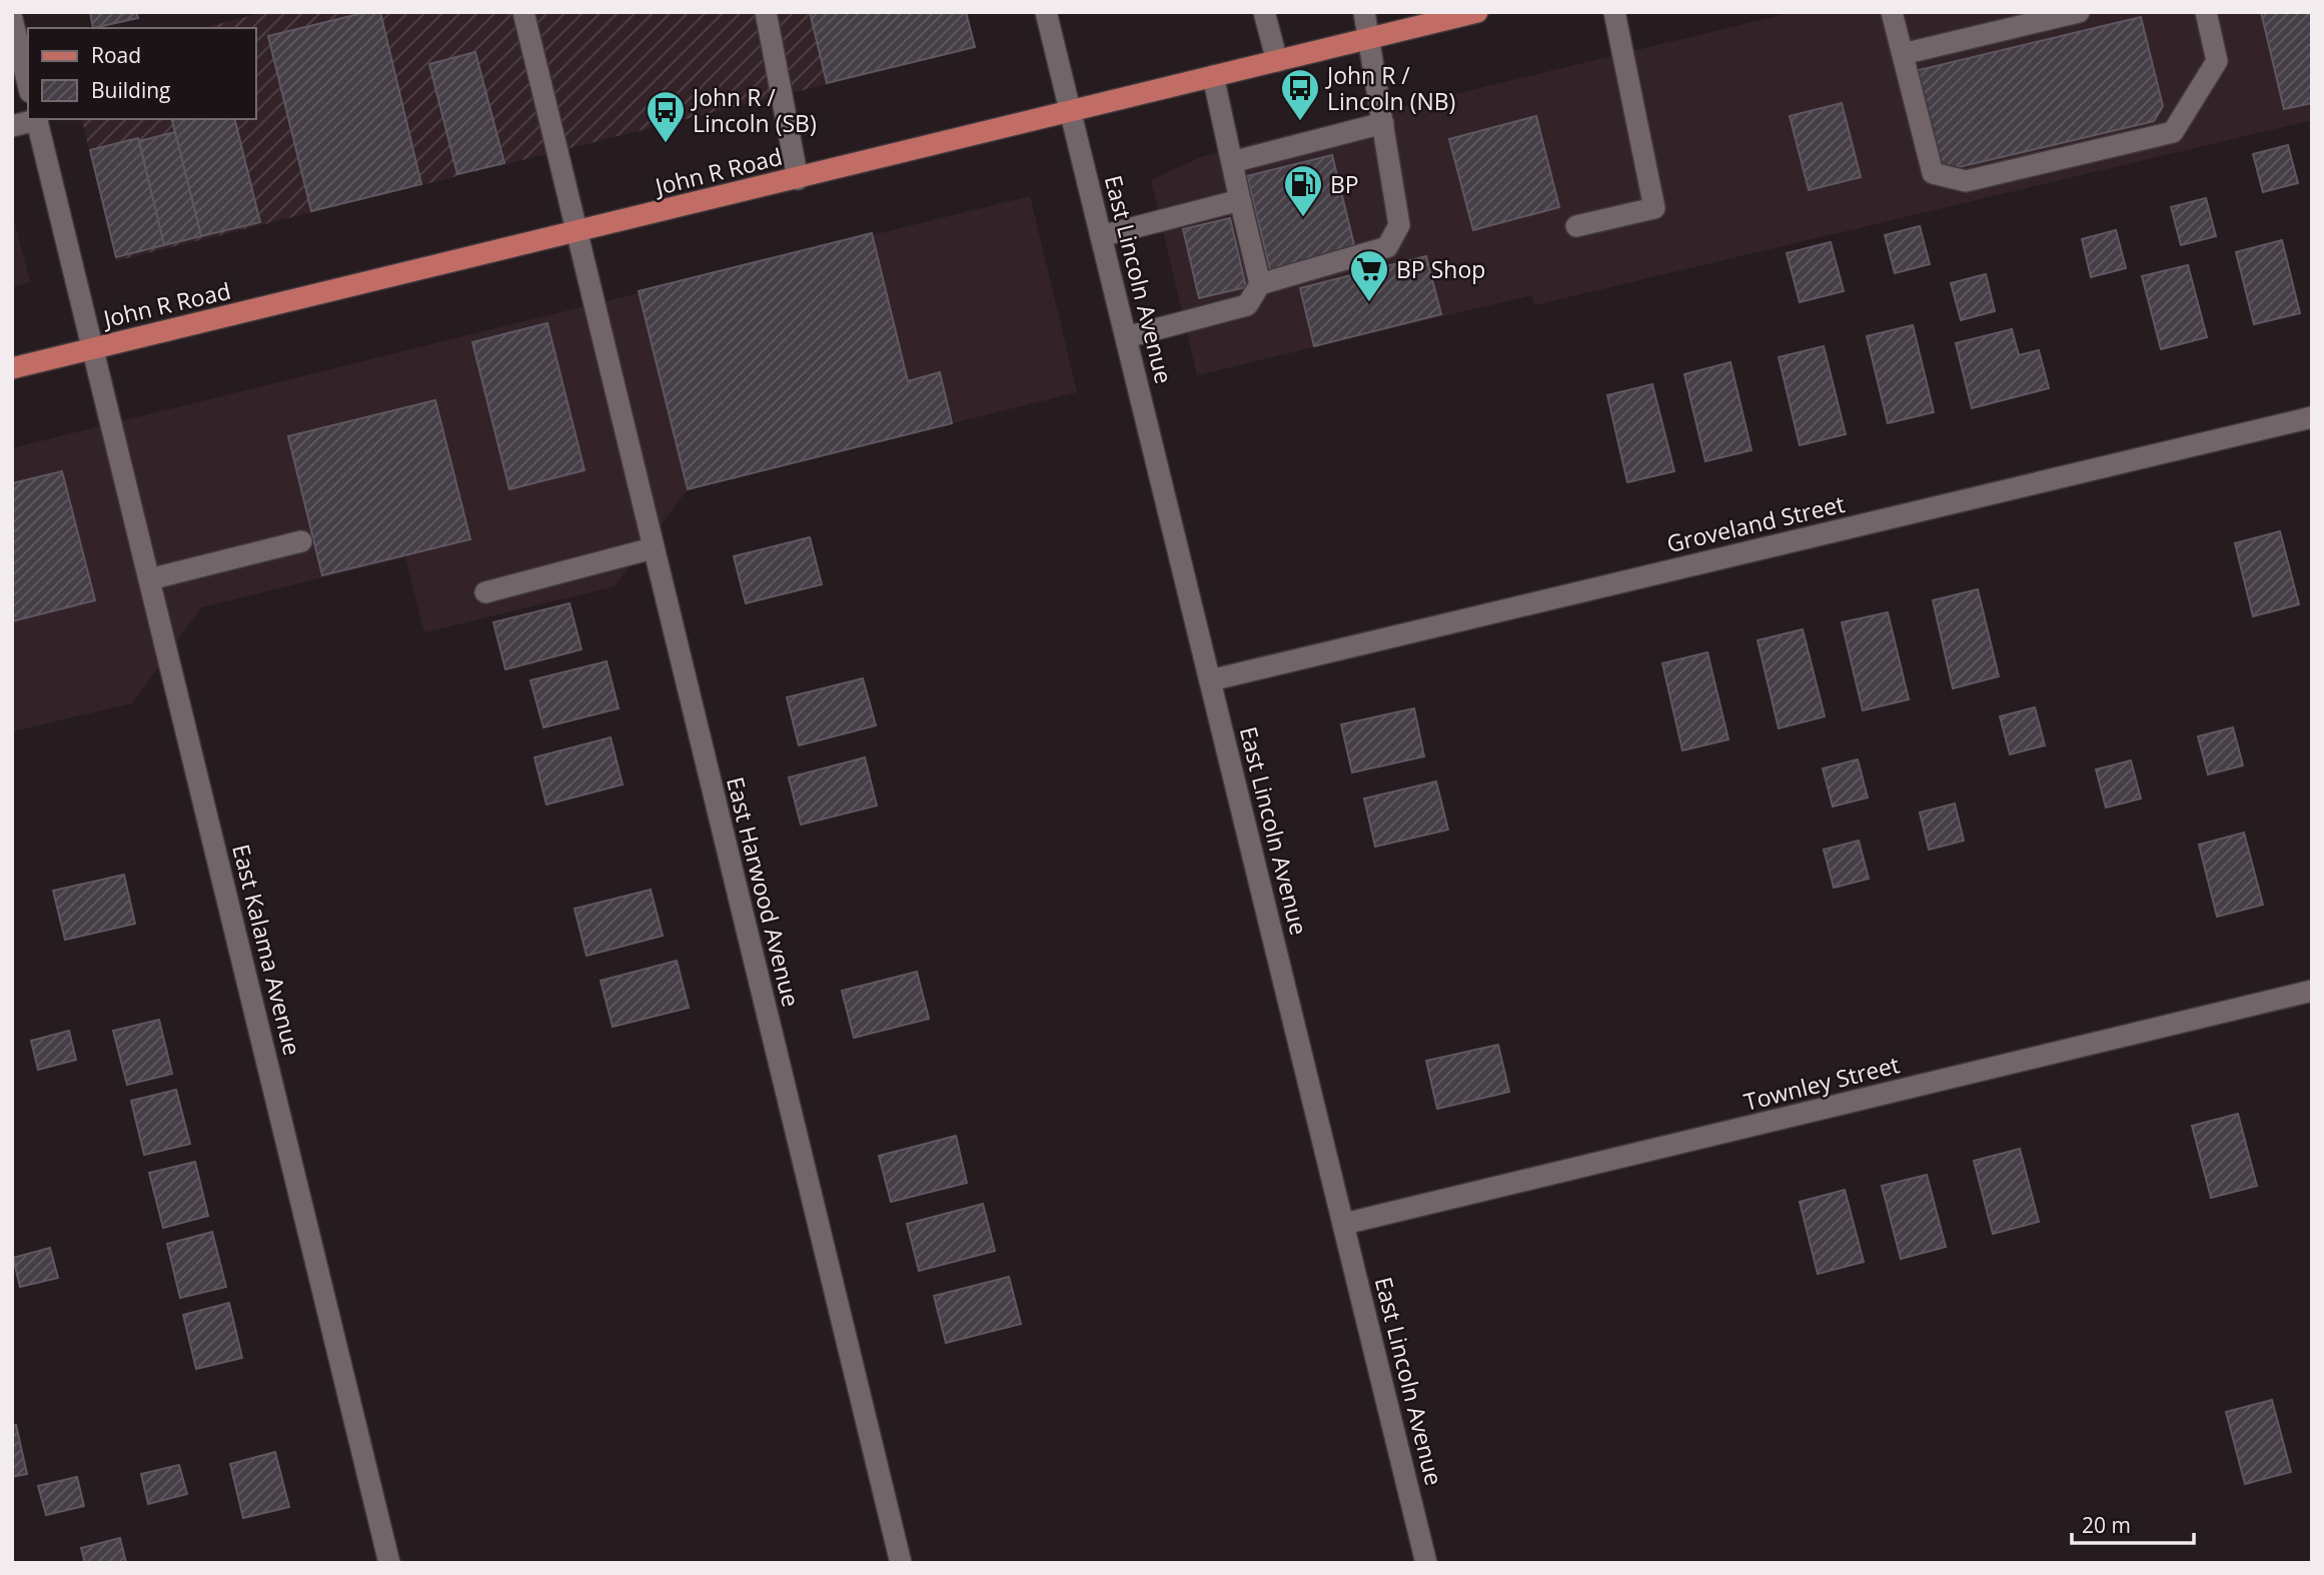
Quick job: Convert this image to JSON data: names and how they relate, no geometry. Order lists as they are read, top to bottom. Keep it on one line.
{"streets":{"main road":["John R Road"],"street":["East Lincoln Avenue","Groveland Street","East Harwood Avenue","East Kalama Avenue","Townley Street"]},"crossings":[["John R Road","East Lincoln Avenue"],["John R Road","East Harwood Avenue"],["John R Road","East Kalama Avenue"],["East Lincoln Avenue","Groveland Street"],["East Lincoln Avenue","Townley Street"]],"places":{"bus stop":["John R / Lincoln (NB)","John R / Lincoln (SB)"],"fuel station":["BP"],"supermarket":["BP Shop"]},"legend":["Road","Building"],"scale_bar":"20 m"}
